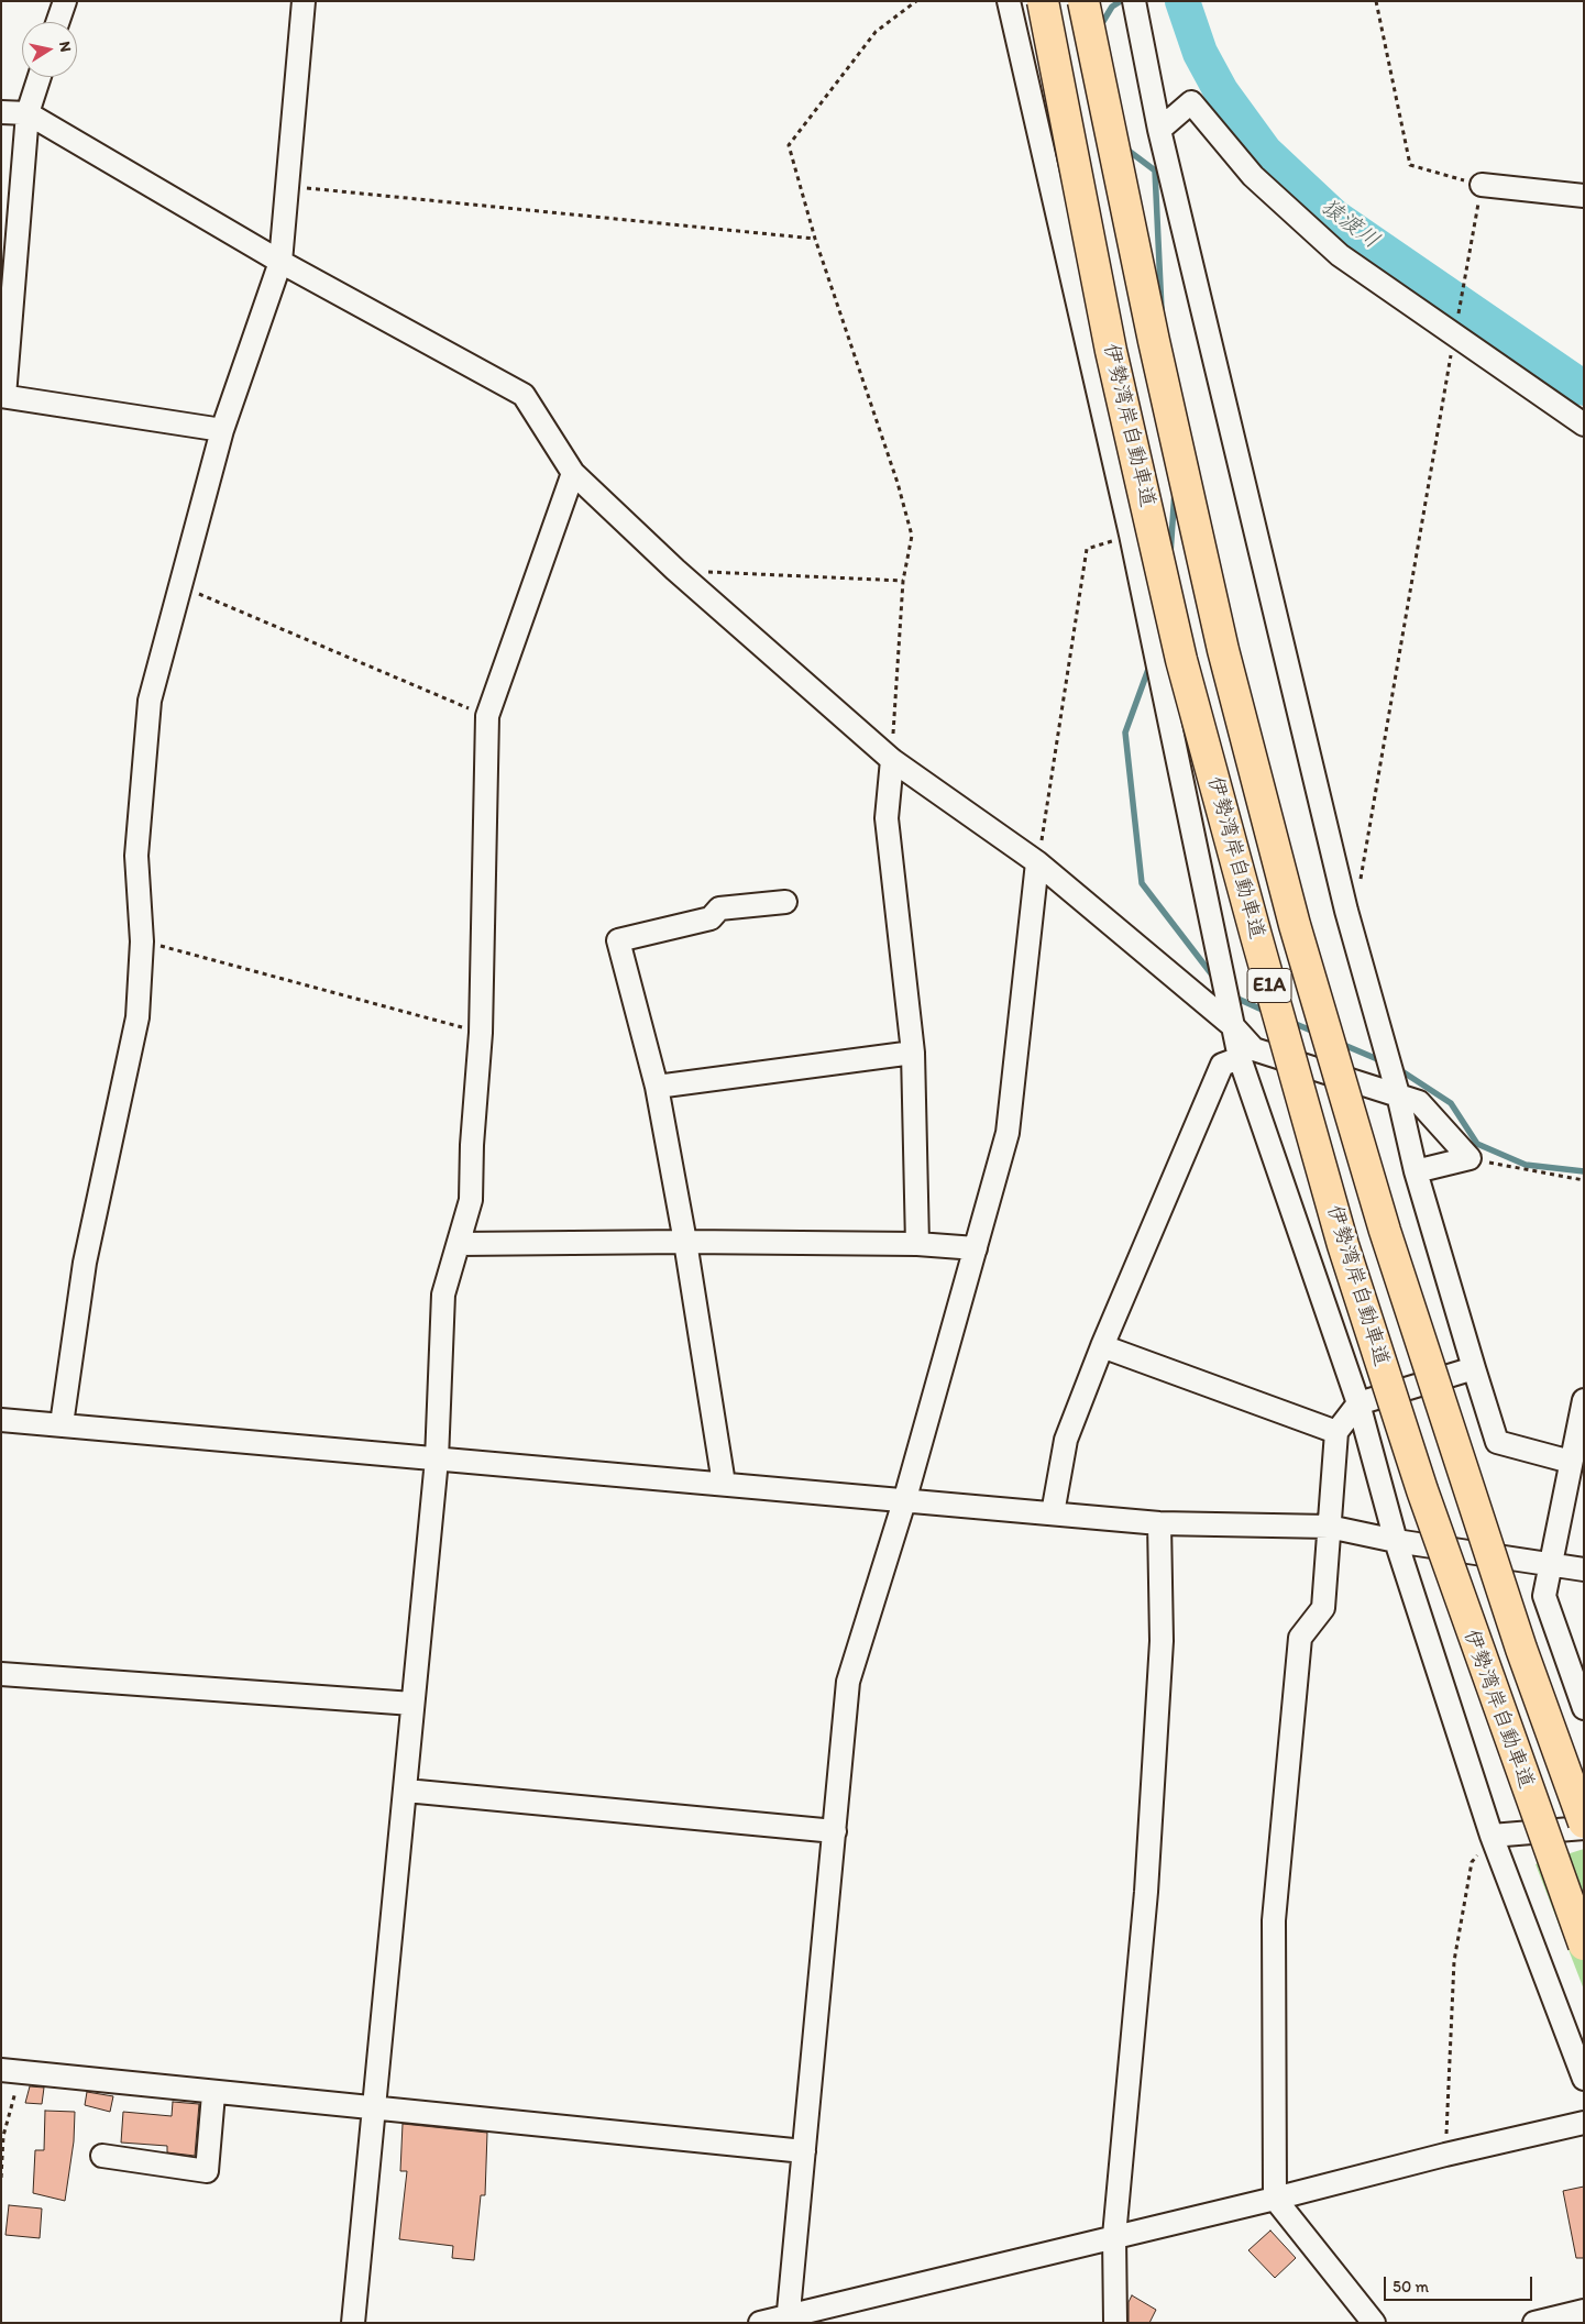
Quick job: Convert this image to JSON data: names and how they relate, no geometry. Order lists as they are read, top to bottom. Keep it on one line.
{"streets":{"highway":["伊勢湾岸自動車道","E1A"]},"water":["猿渡川"],"scale_bar":"50 m","north":"right"}
